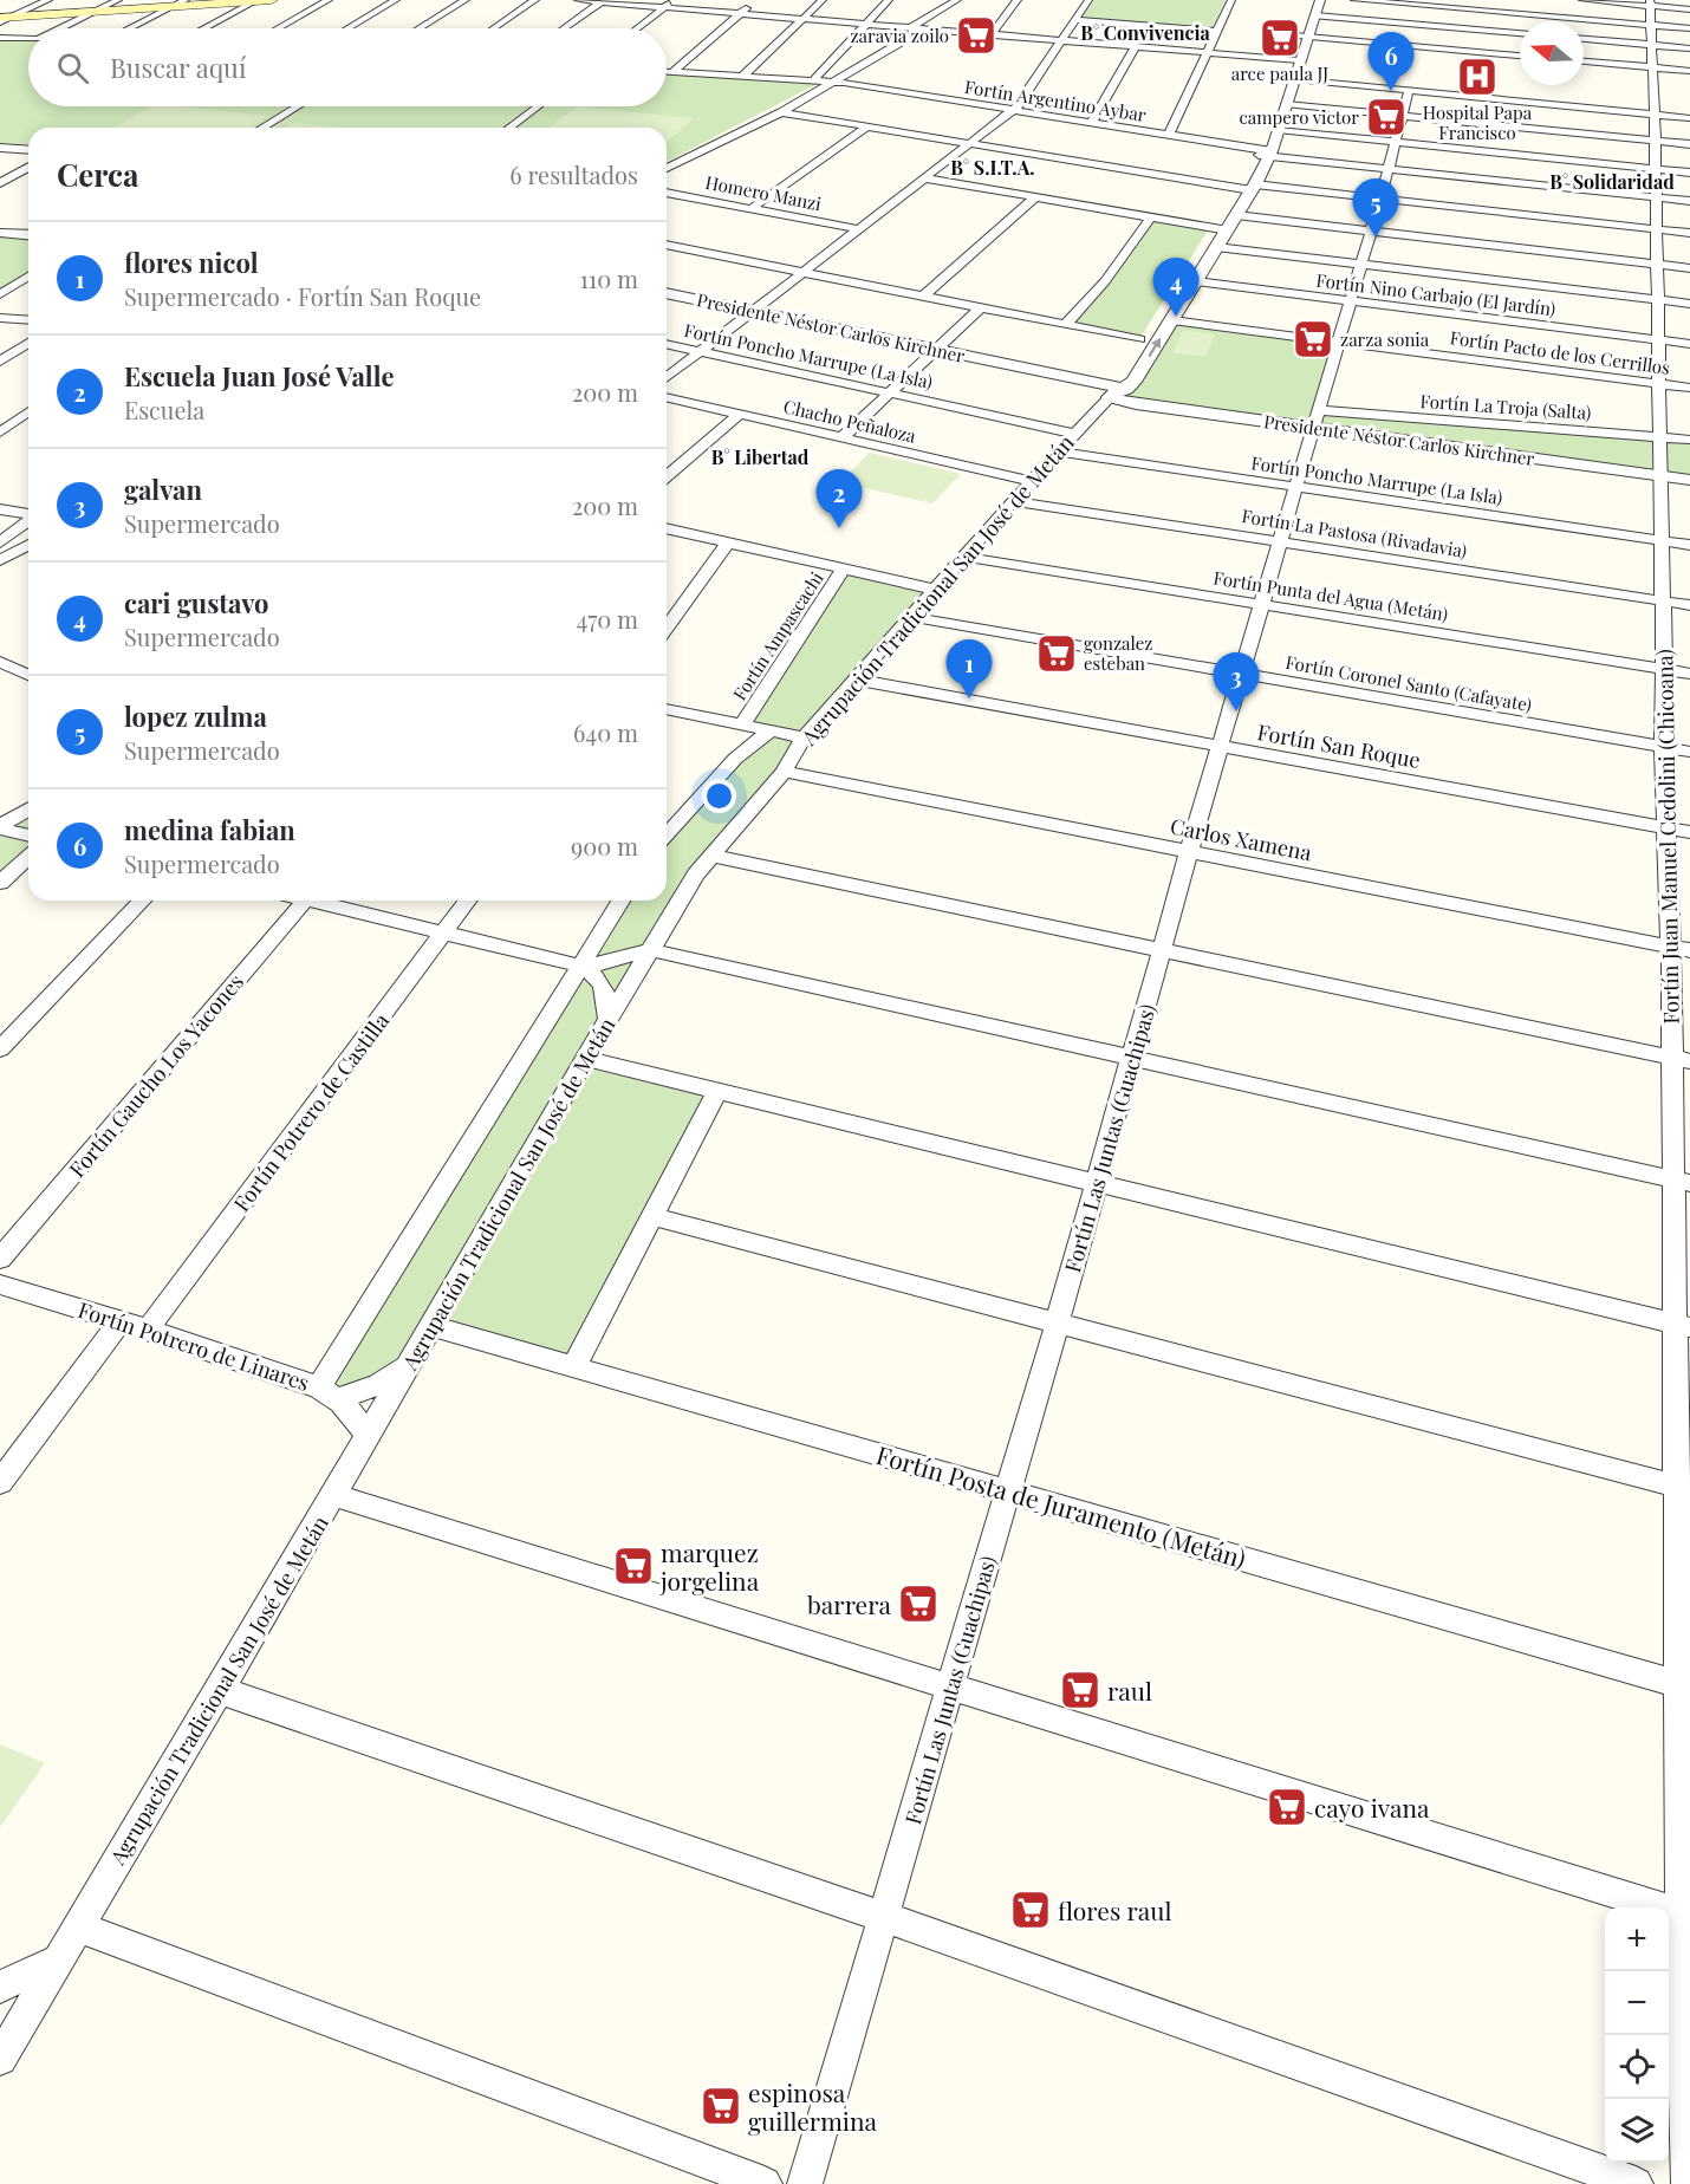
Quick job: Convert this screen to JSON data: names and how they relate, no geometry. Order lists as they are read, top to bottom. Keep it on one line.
{"streets":{"street":["Fortín Argentino Aybar","Homero Manzi","Fortín Nino Carbajo (El Jardín)","Presidente Néstor Carlos Kirchner","Fortín Pacto de los Cerrillos","Fortín Poncho Marrupe (La Isla)","Fortín La Troja (Salta)","Chacho Peñaloza","Fortín La Pastosa (Rivadavia)","Agrupación Tradicional San José de Metán","Fortín Punta del Agua (Metán)","Fortín Ampascachi","Fortín Coronel Santo (Cafayate)","Fortín San Roque","Fortín Juan Manuel Cedolini (Chicoana)","Carlos Xamena","Fortín Gaucho Los Yacones","Fortín Potrero de Castilla","Fortín Las Juntas (Guachipas)","Fortín Potrero de Linares","Fortín Posta de Juramento (Metán)"]},"crossings":[["Fortín Argentino Aybar","Fortín Juan Manuel Cedolini (Chicoana)"],["Fortín Argentino Aybar","Fortín Las Juntas (Guachipas)"],["Fortín Nino Carbajo (El Jardín)","Fortín Juan Manuel Cedolini (Chicoana)"],["Fortín Nino Carbajo (El Jardín)","Fortín Las Juntas (Guachipas)"],["Presidente Néstor Carlos Kirchner","Fortín Pacto de los Cerrillos"],["Presidente Néstor Carlos Kirchner","Agrupación Tradicional San José de Metán"],["Presidente Néstor Carlos Kirchner","Fortín Juan Manuel Cedolini (Chicoana)"],["Presidente Néstor Carlos Kirchner","Fortín Las Juntas (Guachipas)"],["Fortín Pacto de los Cerrillos","Fortín Juan Manuel Cedolini (Chicoana)"],["Fortín Pacto de los Cerrillos","Fortín Las Juntas (Guachipas)"],["Fortín Poncho Marrupe (La Isla)","Agrupación Tradicional San José de Metán"],["Fortín Poncho Marrupe (La Isla)","Fortín Juan Manuel Cedolini (Chicoana)"],["Fortín Poncho Marrupe (La Isla)","Fortín Las Juntas (Guachipas)"],["Fortín La Troja (Salta)","Fortín Juan Manuel Cedolini (Chicoana)"],["Fortín La Troja (Salta)","Fortín Las Juntas (Guachipas)"],["Chacho Peñaloza","Agrupación Tradicional San José de Metán"],["Fortín La Pastosa (Rivadavia)","Agrupación Tradicional San José de Metán"],["Fortín La Pastosa (Rivadavia)","Fortín Juan Manuel Cedolini (Chicoana)"],["Fortín La Pastosa (Rivadavia)","Fortín Las Juntas (Guachipas)"],["Agrupación Tradicional San José de Metán","Fortín Punta del Agua (Metán)"],["Agrupación Tradicional San José de Metán","Fortín Coronel Santo (Cafayate)"],["Agrupación Tradicional San José de Metán","Fortín San Roque"],["Agrupación Tradicional San José de Metán","Carlos Xamena"],["Agrupación Tradicional San José de Metán","Fortín Posta de Juramento (Metán)"],["Fortín Punta del Agua (Metán)","Fortín Juan Manuel Cedolini (Chicoana)"],["Fortín Punta del Agua (Metán)","Fortín Las Juntas (Guachipas)"],["Fortín Coronel Santo (Cafayate)","Fortín Juan Manuel Cedolini (Chicoana)"],["Fortín Coronel Santo (Cafayate)","Fortín Las Juntas (Guachipas)"],["Fortín San Roque","Fortín Juan Manuel Cedolini (Chicoana)"],["Fortín San Roque","Fortín Las Juntas (Guachipas)"],["Fortín Juan Manuel Cedolini (Chicoana)","Carlos Xamena"],["Fortín Juan Manuel Cedolini (Chicoana)","Fortín Posta de Juramento (Metán)"],["Carlos Xamena","Fortín Las Juntas (Guachipas)"],["Fortín Potrero de Castilla","Fortín Potrero de Linares"],["Fortín Las Juntas (Guachipas)","Fortín Posta de Juramento (Metán)"]],"districts":["B° Convivencia","B° S.I.T.A.","B° Solidaridad","B° Libertad"],"places":{"supermarket":["zaravia zoilo","arce paula JJ","campero victor","zarza sonia","gonzalez esteban","marquez jorgelina","barrera","raul","cayo ivana","flores raul","espinosa guillermina"],"hospital":["Hospital Papa Francisco"]},"north":"left","page":{"search":"Buscar aquí","pins":["6","5","4","2","1","3"],"heading":["Cerca","6 resultados"],"list":[{"mark":"1","name":"flores nicol","note":"Supermercado · Fortín San Roque","value":"110 m"},{"mark":"2","name":"Escuela Juan José Valle","note":"Escuela","value":"200 m"},{"mark":"3","name":"galvan","note":"Supermercado","value":"200 m"},{"mark":"4","name":"cari gustavo","note":"Supermercado","value":"470 m"},{"mark":"5","name":"lopez zulma","note":"Supermercado","value":"640 m"},{"mark":"6","name":"medina fabian","note":"Supermercado","value":"900 m"}],"map_buttons":["+","−"]}}
